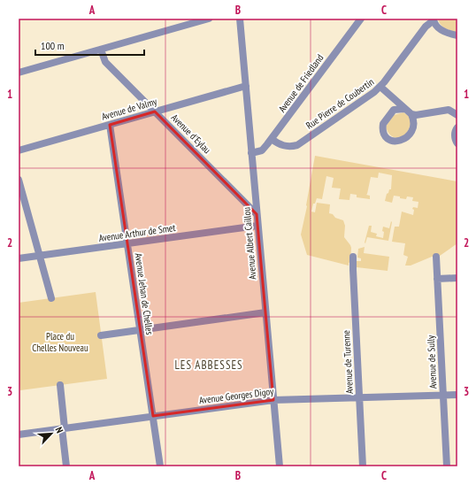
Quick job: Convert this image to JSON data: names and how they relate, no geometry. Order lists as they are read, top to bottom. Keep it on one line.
{"streets":{"street":["Avenue de Friedland","Rue Pierre de Coubertin","Avenue de Valmy","Avenue d'Eylau","Avenue Arthur de Smet","Avenue Albert Caillou","Avenue Jehan de Chelles","Avenue de Turenne","Avenue de Sully","Avenue Georges Digoy"]},"crossings":[["Avenue de Friedland","Rue Pierre de Coubertin"],["Avenue de Friedland","Avenue Albert Caillou"],["Avenue de Valmy","Avenue d'Eylau"],["Avenue de Valmy","Avenue Albert Caillou"],["Avenue de Valmy","Avenue Jehan de Chelles"],["Avenue d'Eylau","Avenue Albert Caillou"],["Avenue Arthur de Smet","Avenue Albert Caillou"],["Avenue Arthur de Smet","Avenue Jehan de Chelles"],["Avenue Albert Caillou","Avenue Georges Digoy"],["Avenue Jehan de Chelles","Avenue Georges Digoy"],["Avenue de Turenne","Avenue Georges Digoy"],["Avenue de Sully","Avenue Georges Digoy"]],"districts":["LES ABBESSES"],"parks":["Place du Chelles Nouveau"],"scale_bar":"100 m","north":"top right","grid":{"columns":["A","B","C"],"rows":["1","2","3"]}}
